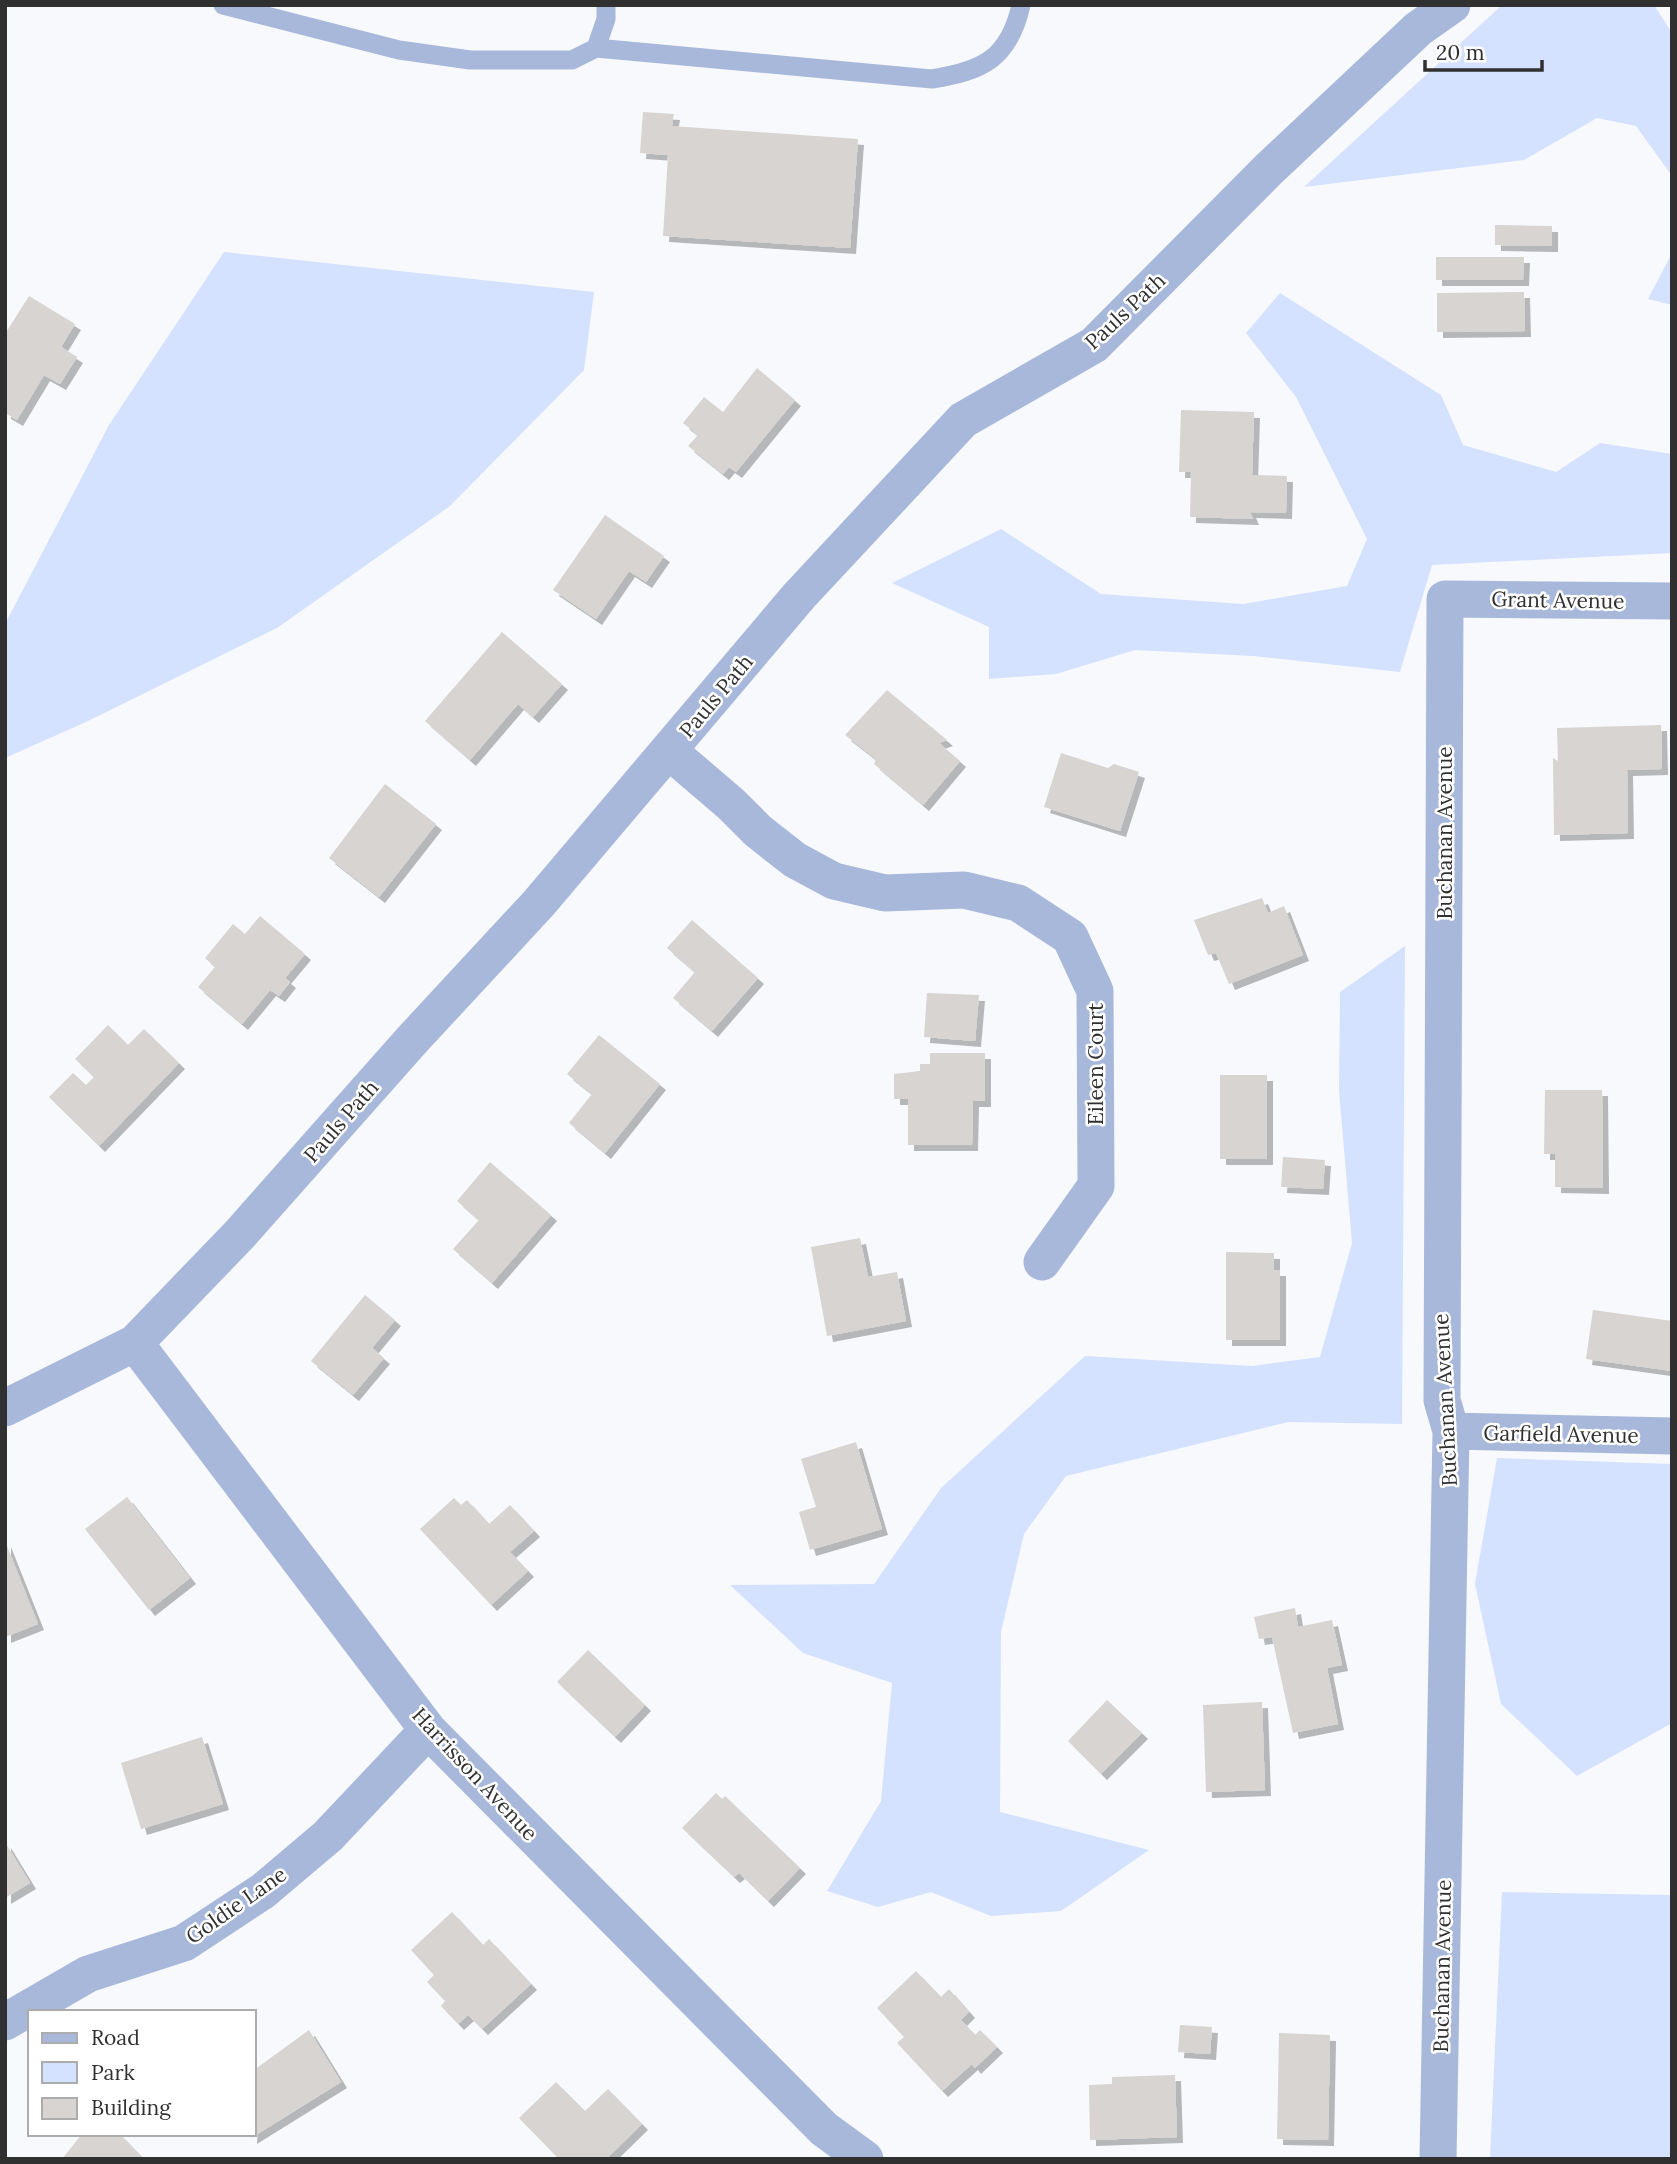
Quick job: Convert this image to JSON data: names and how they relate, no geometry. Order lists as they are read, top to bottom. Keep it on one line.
{"streets":{"street":["Pauls Path","Grant Avenue","Buchanan Avenue","Eileen Court","Garfield Avenue","Harrisson Avenue","Goldie Lane"]},"crossings":[["Pauls Path","Eileen Court"],["Pauls Path","Harrisson Avenue"],["Grant Avenue","Buchanan Avenue"],["Buchanan Avenue","Garfield Avenue"],["Harrisson Avenue","Goldie Lane"]],"legend":["Road","Park","Building"],"scale_bar":"20 m"}
